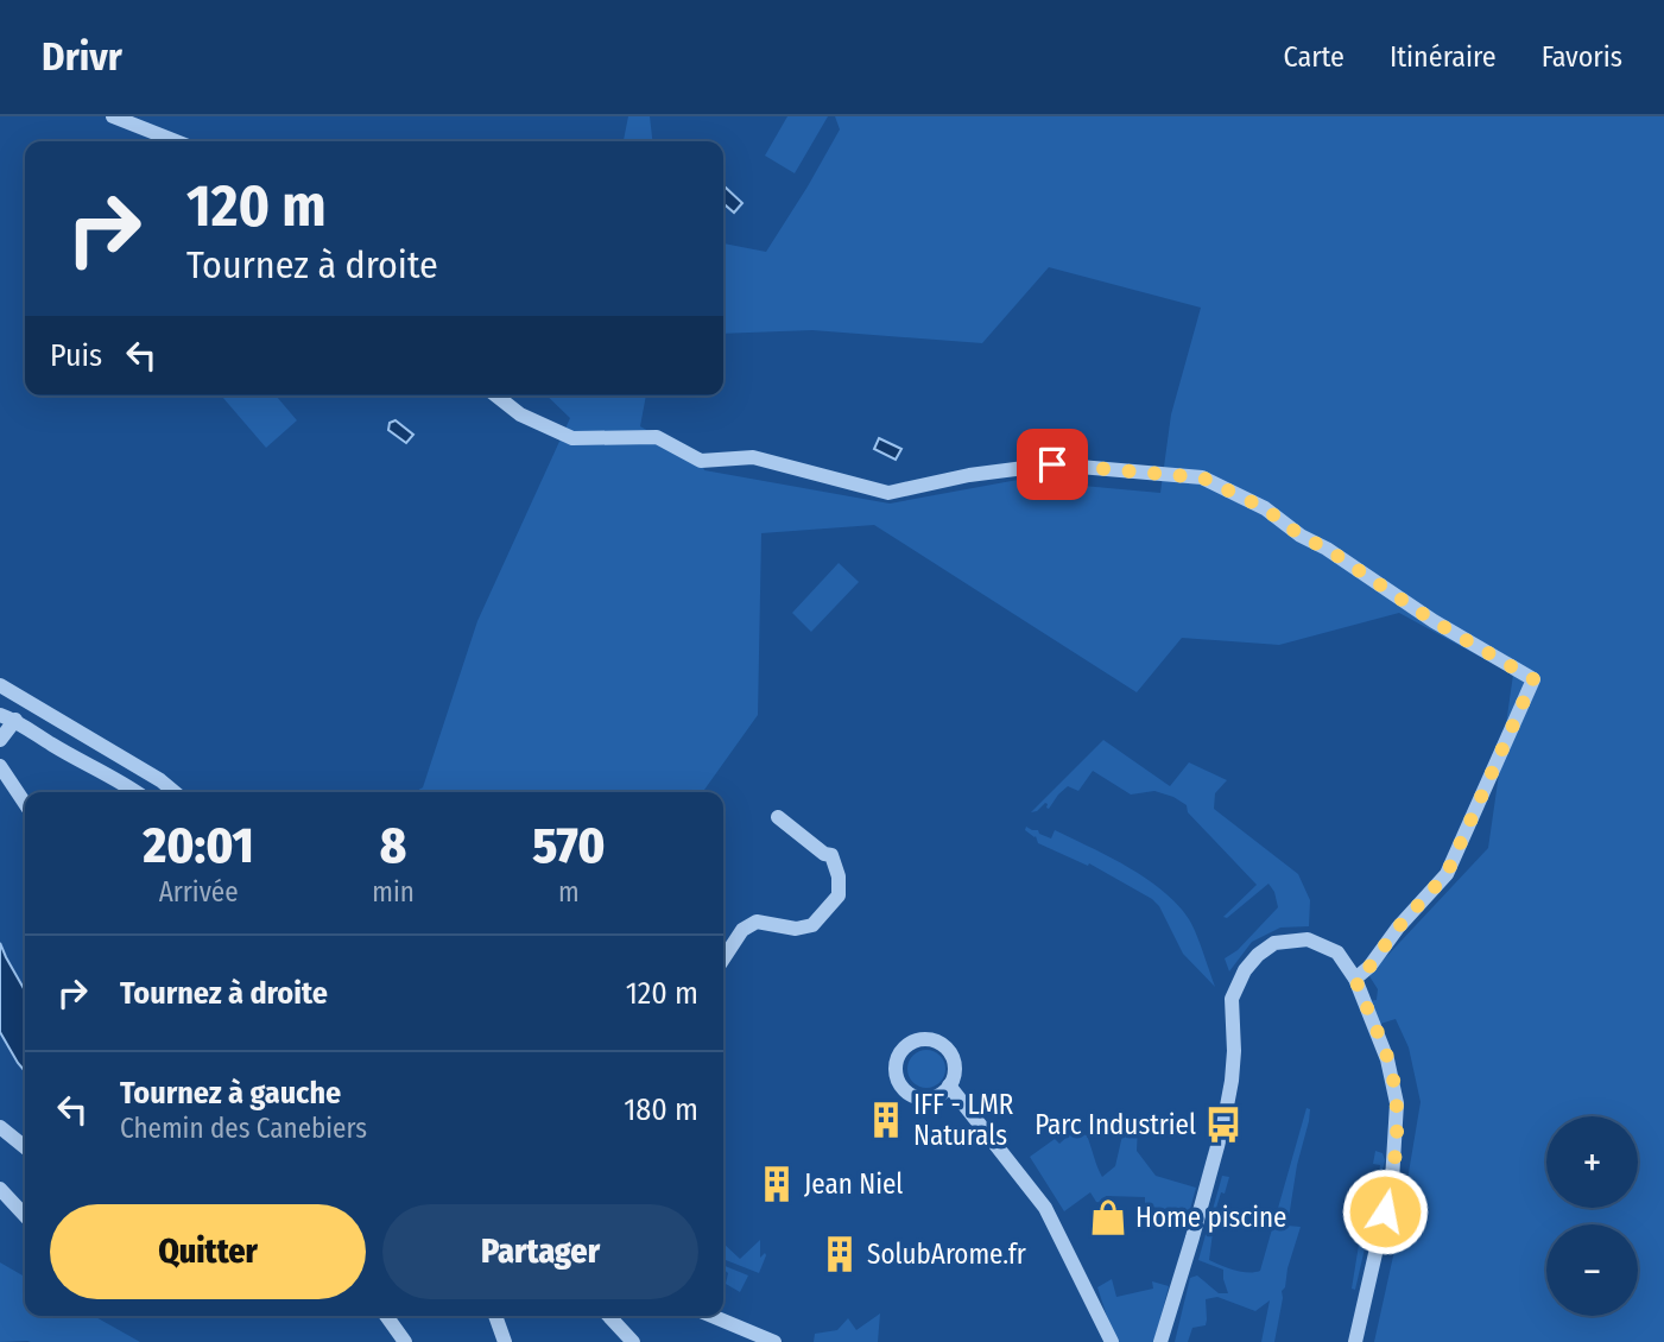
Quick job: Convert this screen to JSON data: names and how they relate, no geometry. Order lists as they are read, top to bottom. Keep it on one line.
{"places":{"building":["IFF - LMR Naturals","Jean Niel","SolubArome.fr"],"bus stop":["Parc Industriel"],"shop":["Home piscine"]},"page":{"header":"Drivr","nav":["Carte","Itinéraire","Favoris"],"turn":["120 m","Tournez à droite"],"then":"Puis","eta":["20:01","Arrivée","8","min","570","m"],"list":[{"name":"Tournez à droite","value":"120 m"},{"name":"Tournez à gauche","note":"Chemin des Canebiers","value":"180 m"}],"map_buttons":["+","−"],"buttons":["Quitter","Partager"]}}
